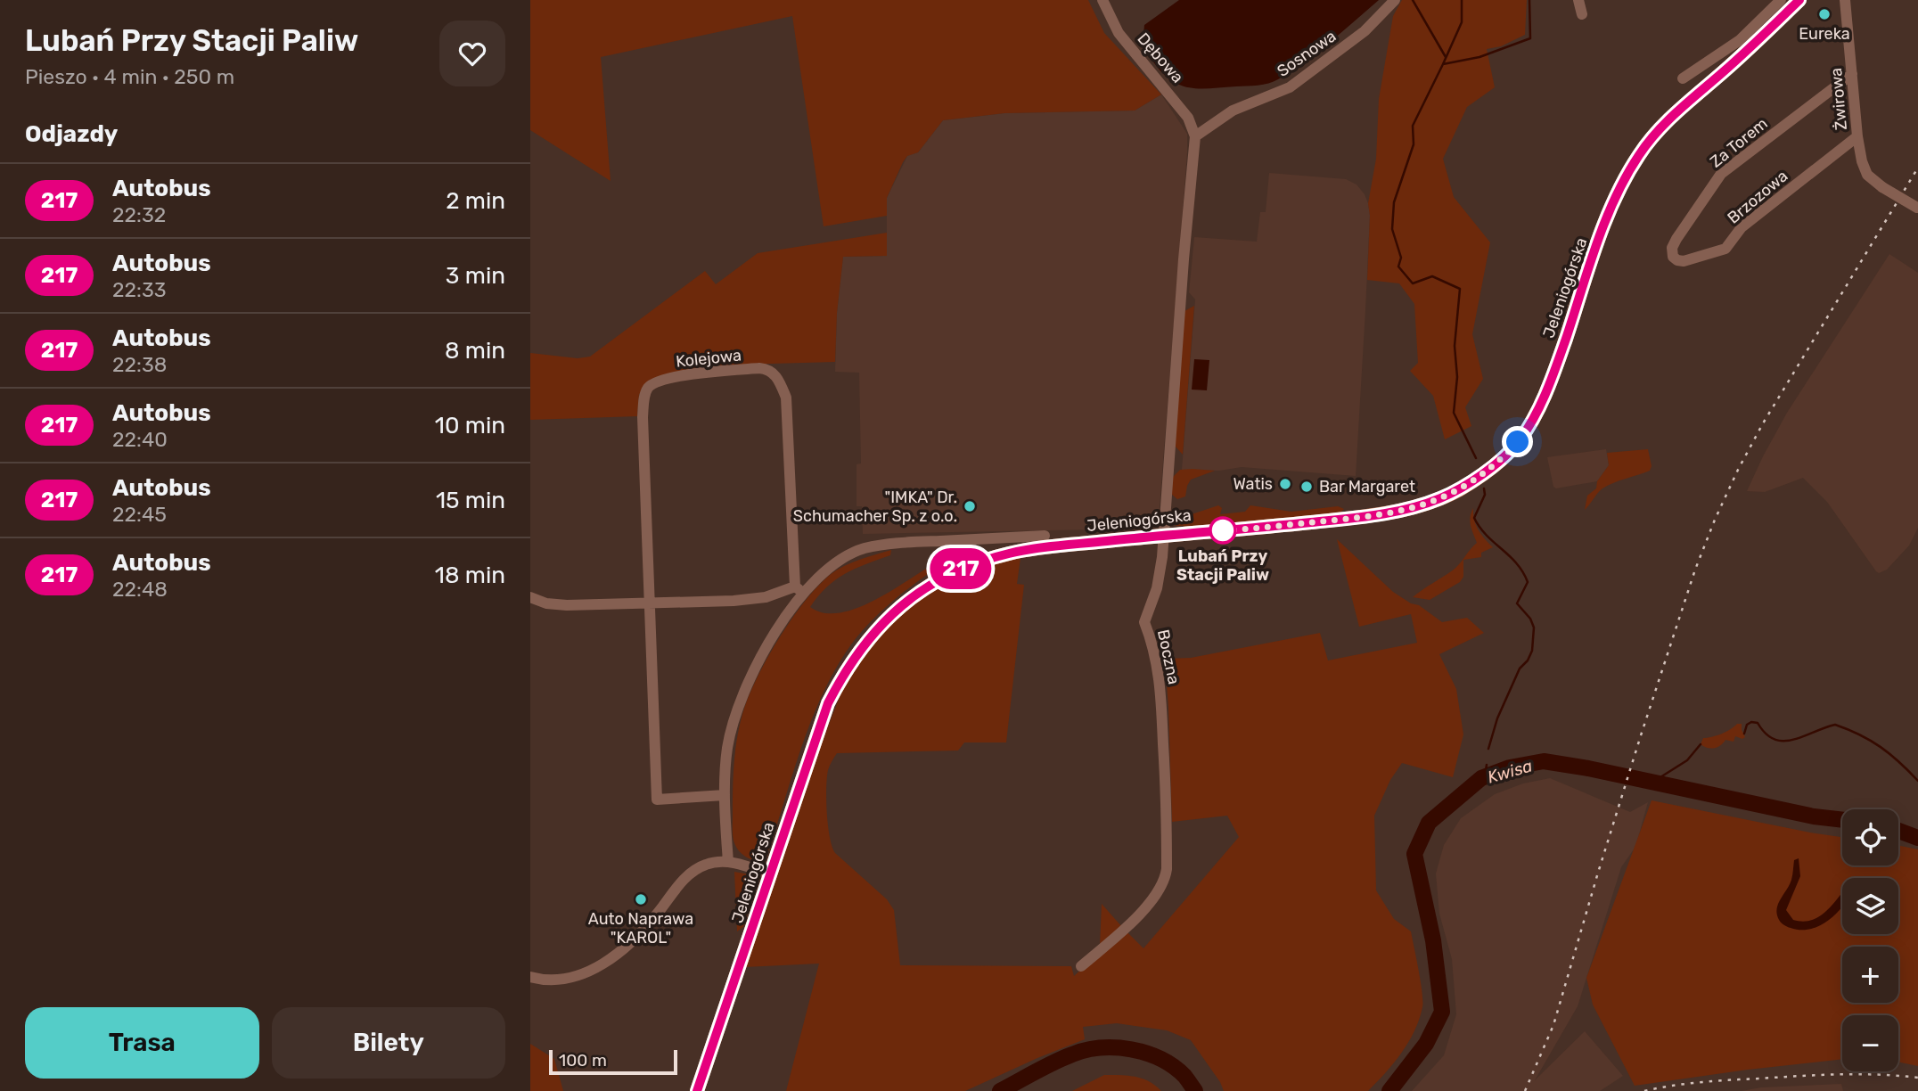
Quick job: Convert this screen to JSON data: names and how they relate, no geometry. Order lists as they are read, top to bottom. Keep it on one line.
{"streets":{"main road":["Jeleniogórska"],"street":["Sosnowa","Dębowa","Żwirowa","Za Torem","Brzozowa","Kolejowa","Boczna"]},"crossings":[["Sosnowa","Dębowa"],["Sosnowa","Boczna"],["Dębowa","Boczna"],["Żwirowa","Za Torem"],["Żwirowa","Brzozowa"],["Za Torem","Brzozowa"],["Jeleniogórska","Kolejowa"],["Jeleniogórska","Boczna"]],"water":["Kwisa"],"places":["Eureka","Watis","Bar Margaret","\"IMKA\" Dr. Schumacher Sp. z o.o.","Lubań Przy Stacji Paliw","Auto Naprawa \"KAROL\""],"lines":["bus line 217"],"scale_bar":"100 m","page":{"heading":[["Lubań Przy Stacji Paliw","Pieszo · 4 min · 250 m"],"Odjazdy"],"on_map":"217","list":[{"mark":"217","name":"Autobus","note":"22:32","value":"2 min"},{"mark":"217","name":"Autobus","note":"22:33","value":"3 min"},{"mark":"217","name":"Autobus","note":"22:38","value":"8 min"},{"mark":"217","name":"Autobus","note":"22:40","value":"10 min"},{"mark":"217","name":"Autobus","note":"22:45","value":"15 min"},{"mark":"217","name":"Autobus","note":"22:48","value":"18 min"}],"map_buttons":["+","−"],"buttons":["Trasa","Bilety"],"scale":"100 m"}}
